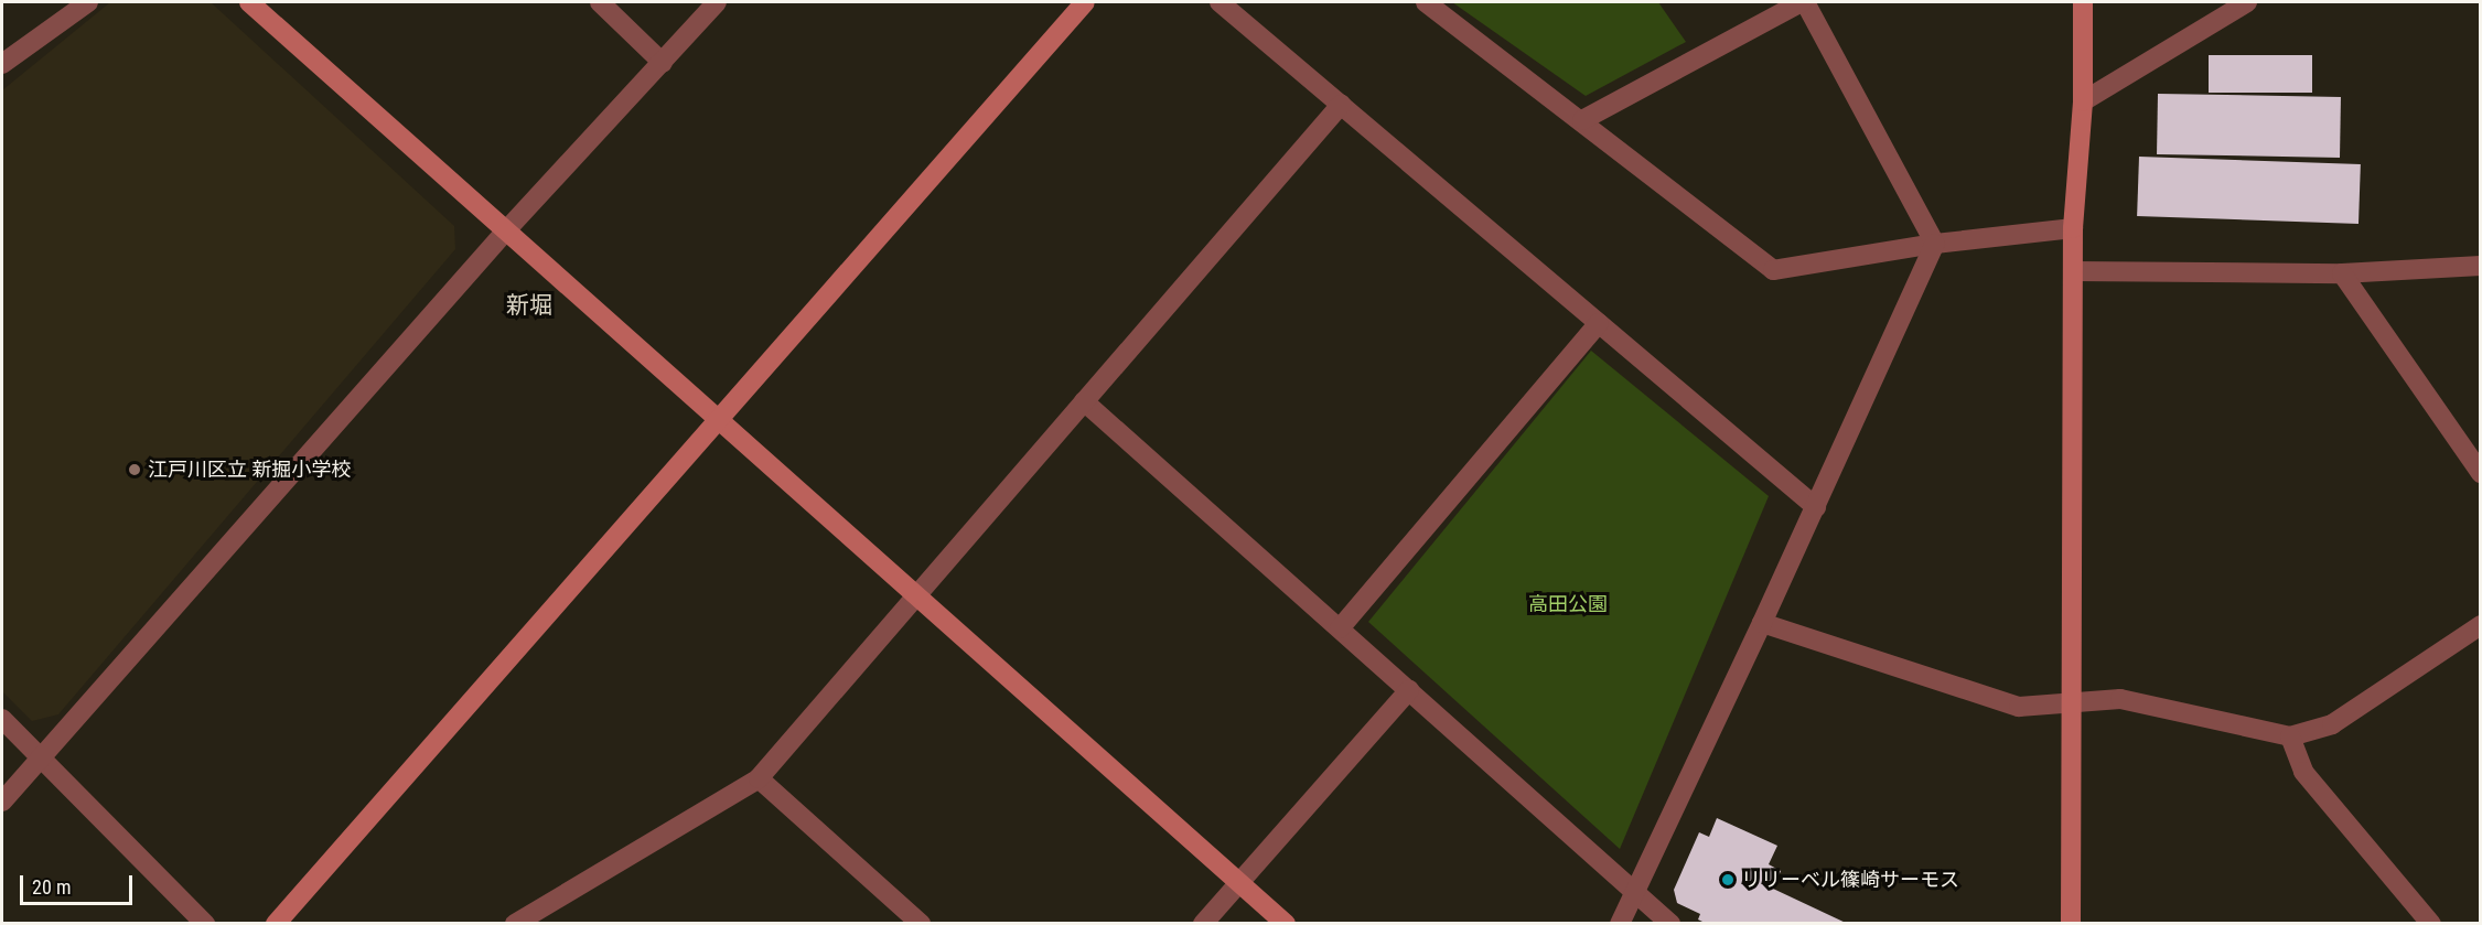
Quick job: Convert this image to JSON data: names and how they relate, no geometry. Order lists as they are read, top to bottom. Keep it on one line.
{"districts":["新堀"],"parks":["高田公園"],"places":["江戸川区立 新掘小学校","リリーベル篠崎サーモス"],"scale_bar":"20 m"}
